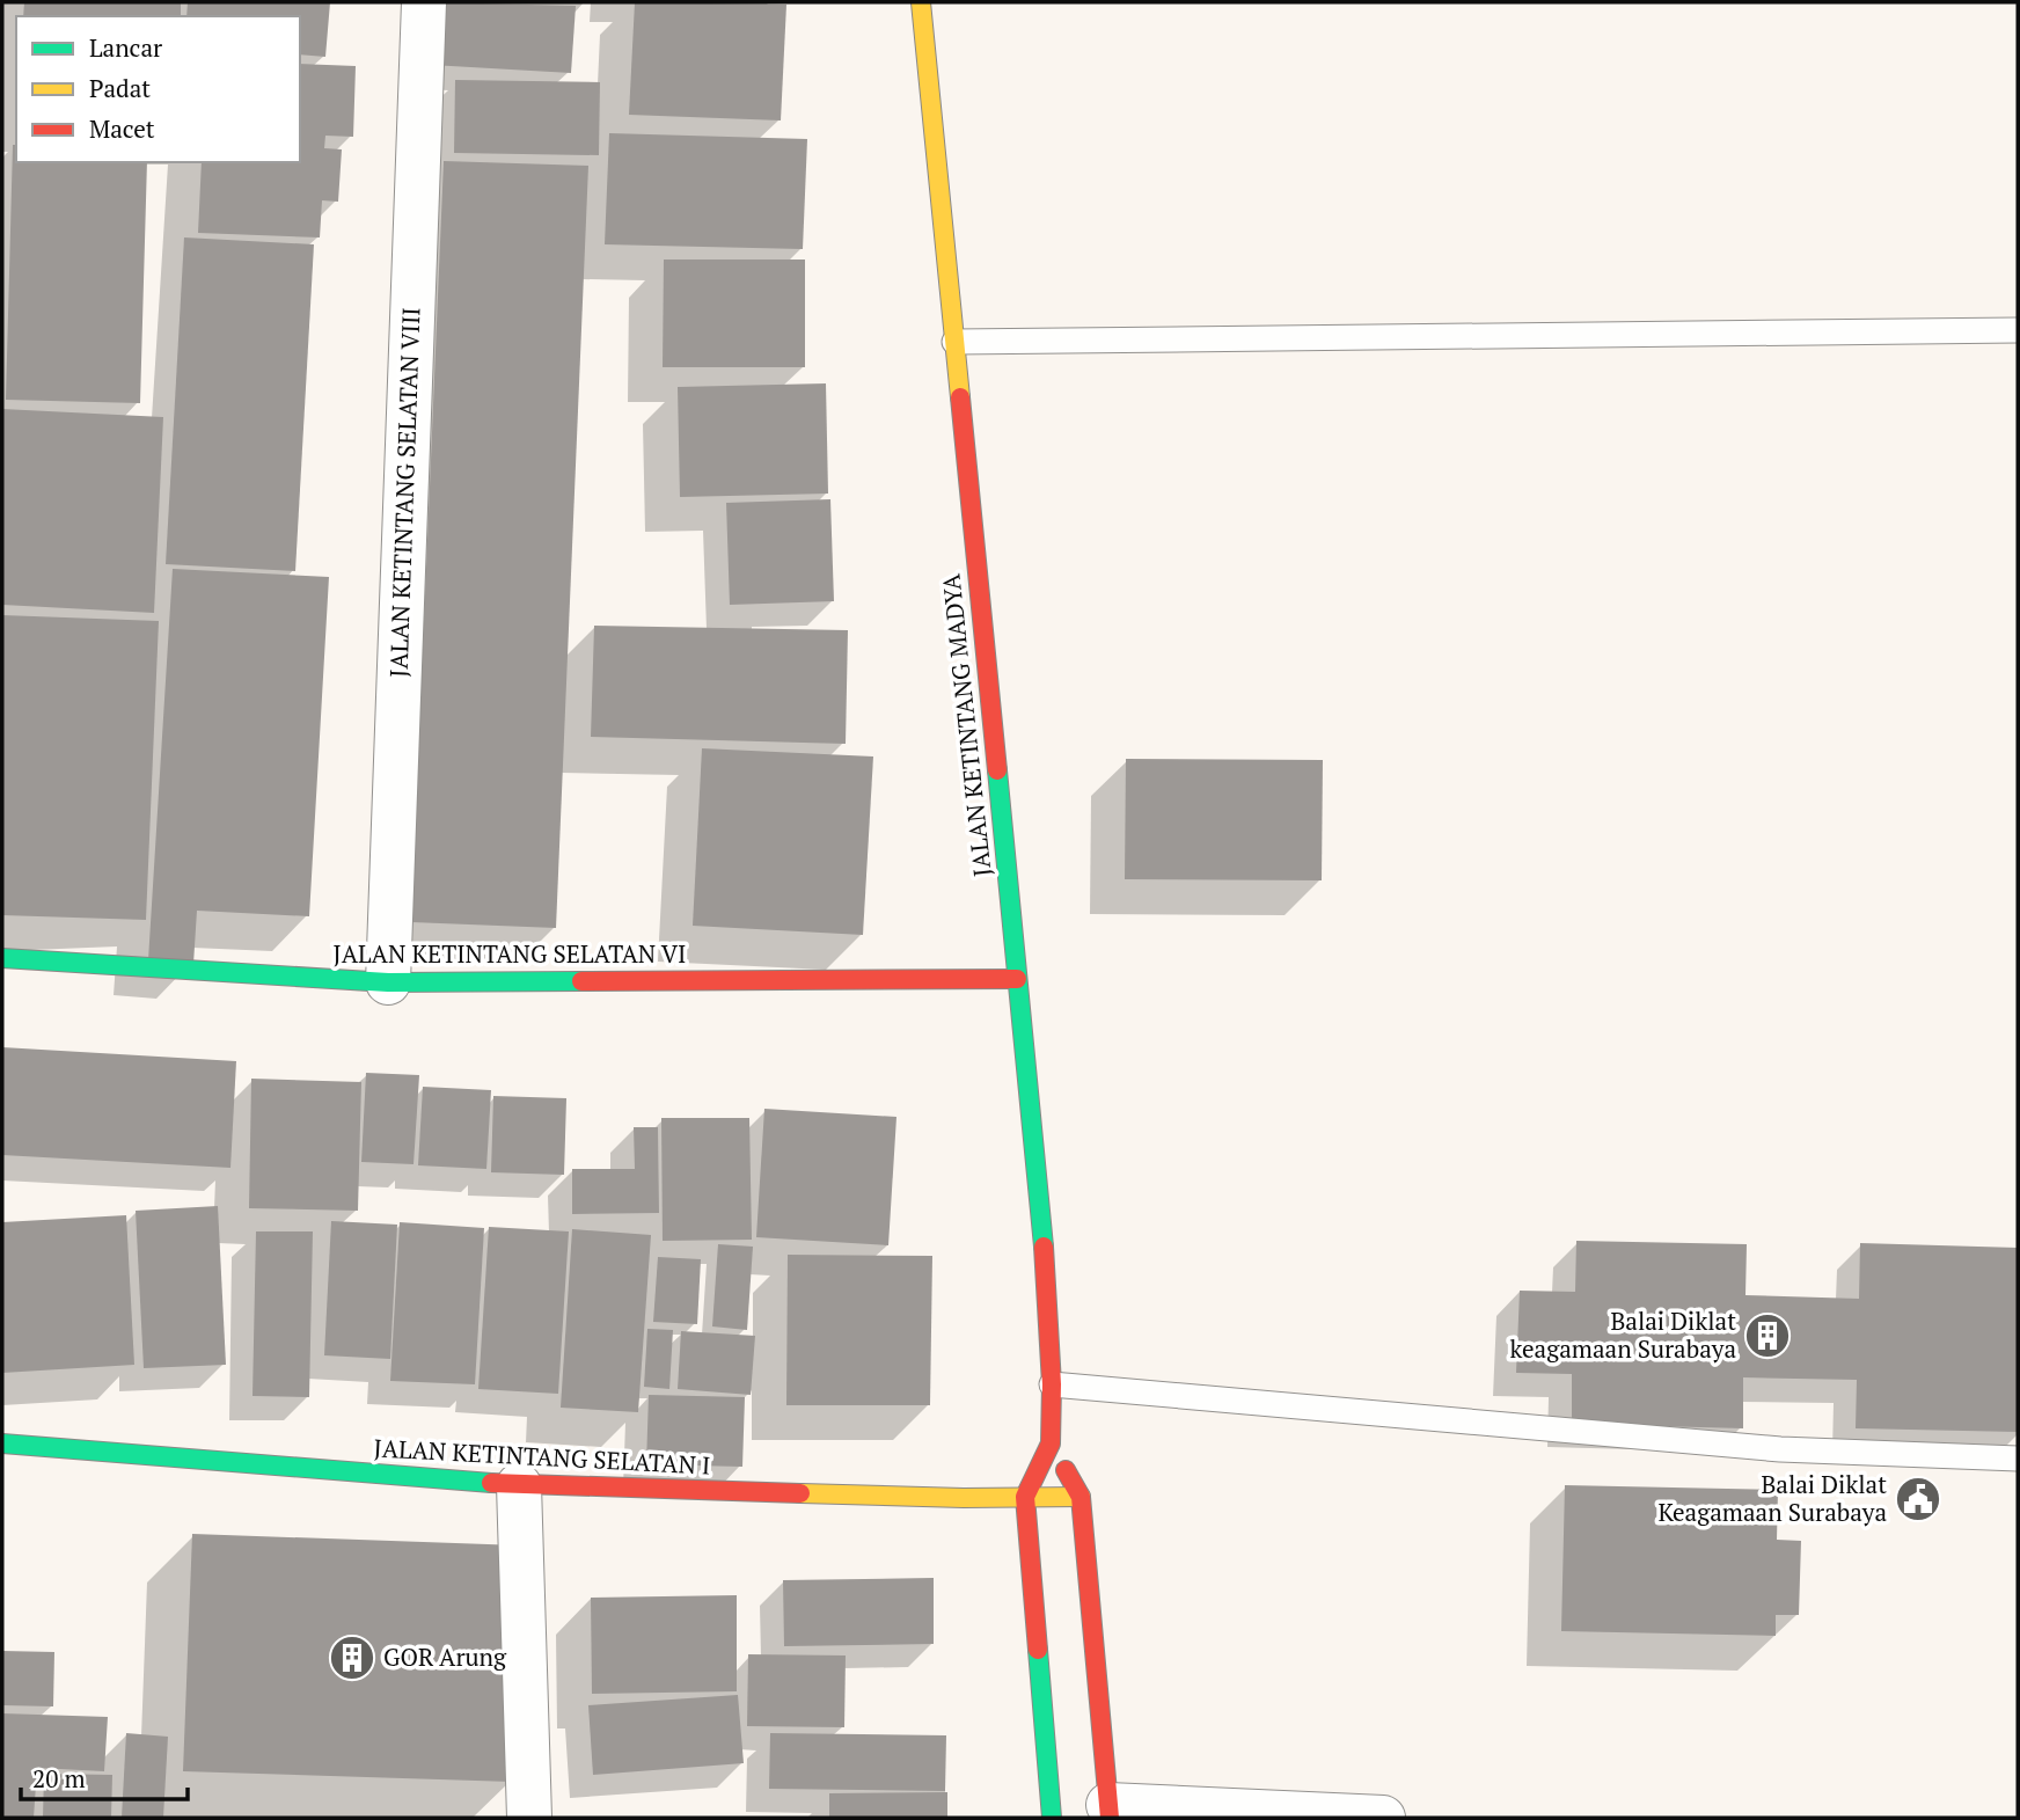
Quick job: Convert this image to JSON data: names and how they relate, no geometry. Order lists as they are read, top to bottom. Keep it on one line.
{"streets":{"street":["JALAN KETINTANG SELATAN VIII","JALAN KETINTANG MADYA","JALAN KETINTANG SELATAN VI","JALAN KETINTANG SELATAN I"]},"crossings":[["JALAN KETINTANG SELATAN VIII","JALAN KETINTANG SELATAN VI"],["JALAN KETINTANG MADYA","JALAN KETINTANG SELATAN VI"],["JALAN KETINTANG MADYA","JALAN KETINTANG SELATAN I"]],"places":{"building":["Balai Diklat keagamaan Surabaya","GOR Arung"],"public building":["Balai Diklat Keagamaan Surabaya"]},"legend":["Lancar","Padat","Macet"],"scale_bar":"20 m"}
